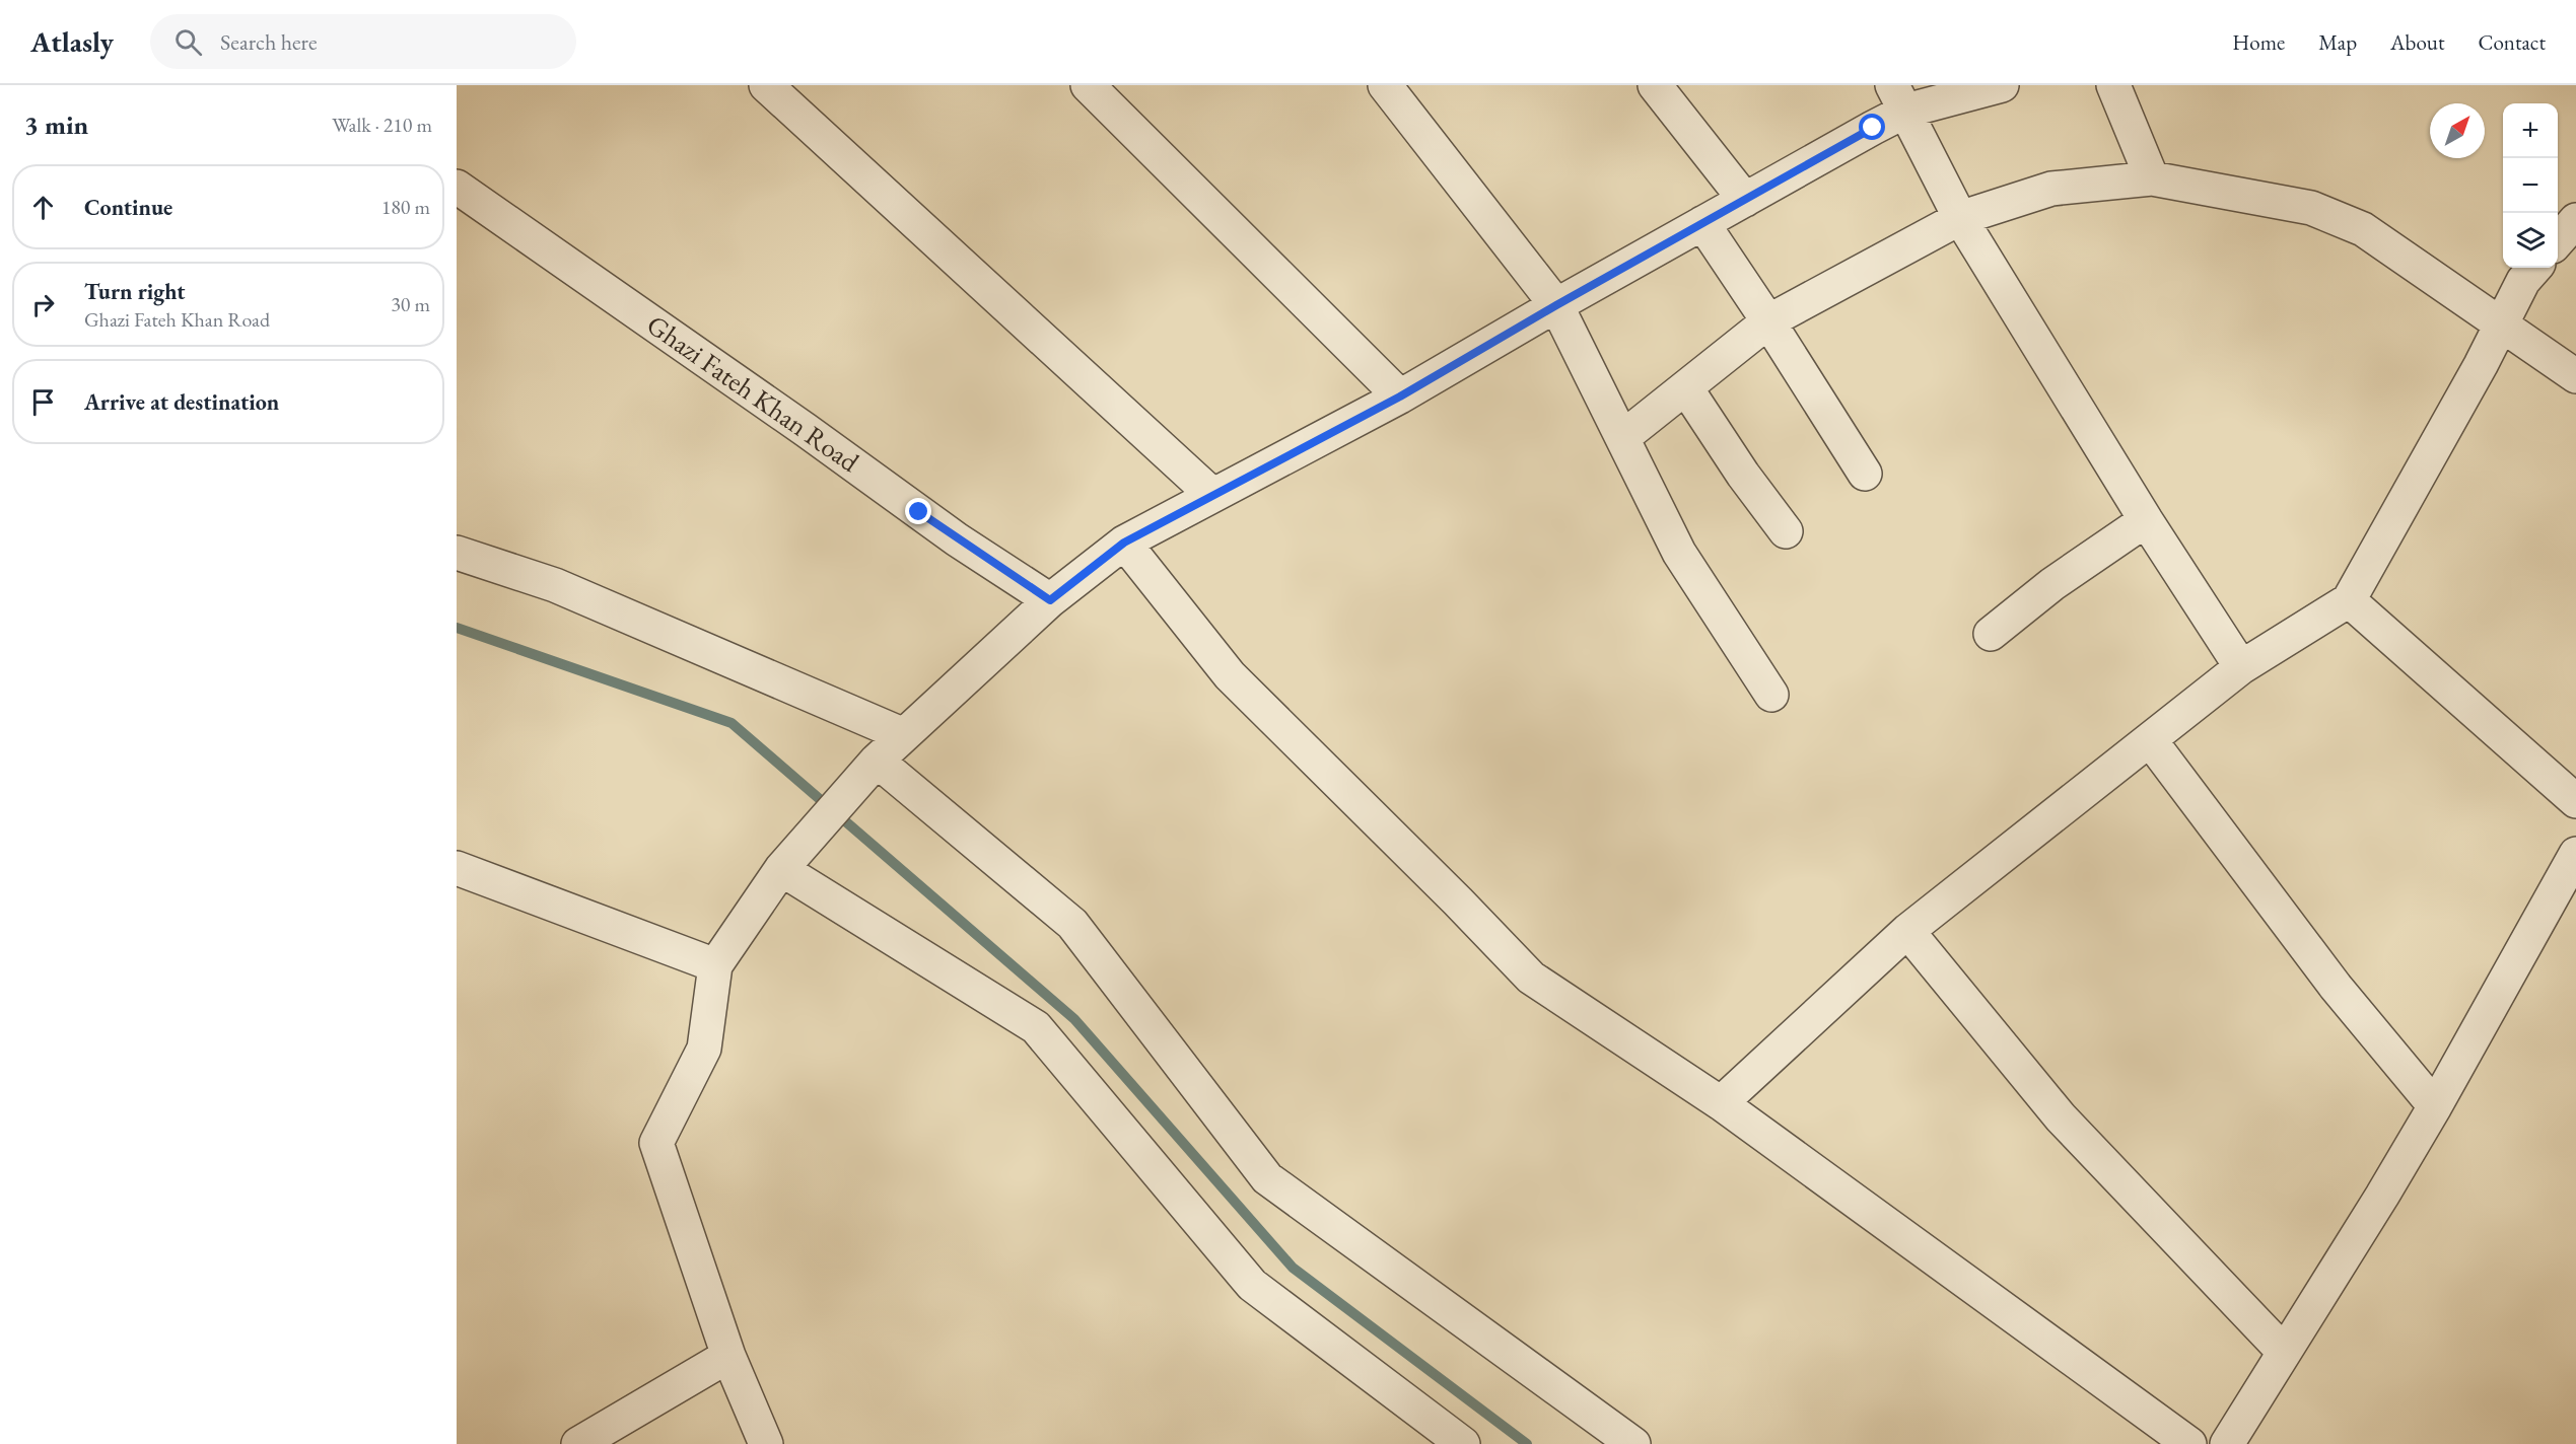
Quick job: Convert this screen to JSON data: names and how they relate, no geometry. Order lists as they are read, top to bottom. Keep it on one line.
{"streets":{"street":["Ghazi Fateh Khan Road"]},"north":"top right","page":{"header":"Atlasly","search":"Search here","nav":["Home","Map","About","Contact"],"heading":["3 min","Walk · 210 m"],"map_buttons":["+","−"],"list":[["Continue","180 m"],["Turn right","Ghazi Fateh Khan Road","30 m"],"Arrive at destination"]}}
